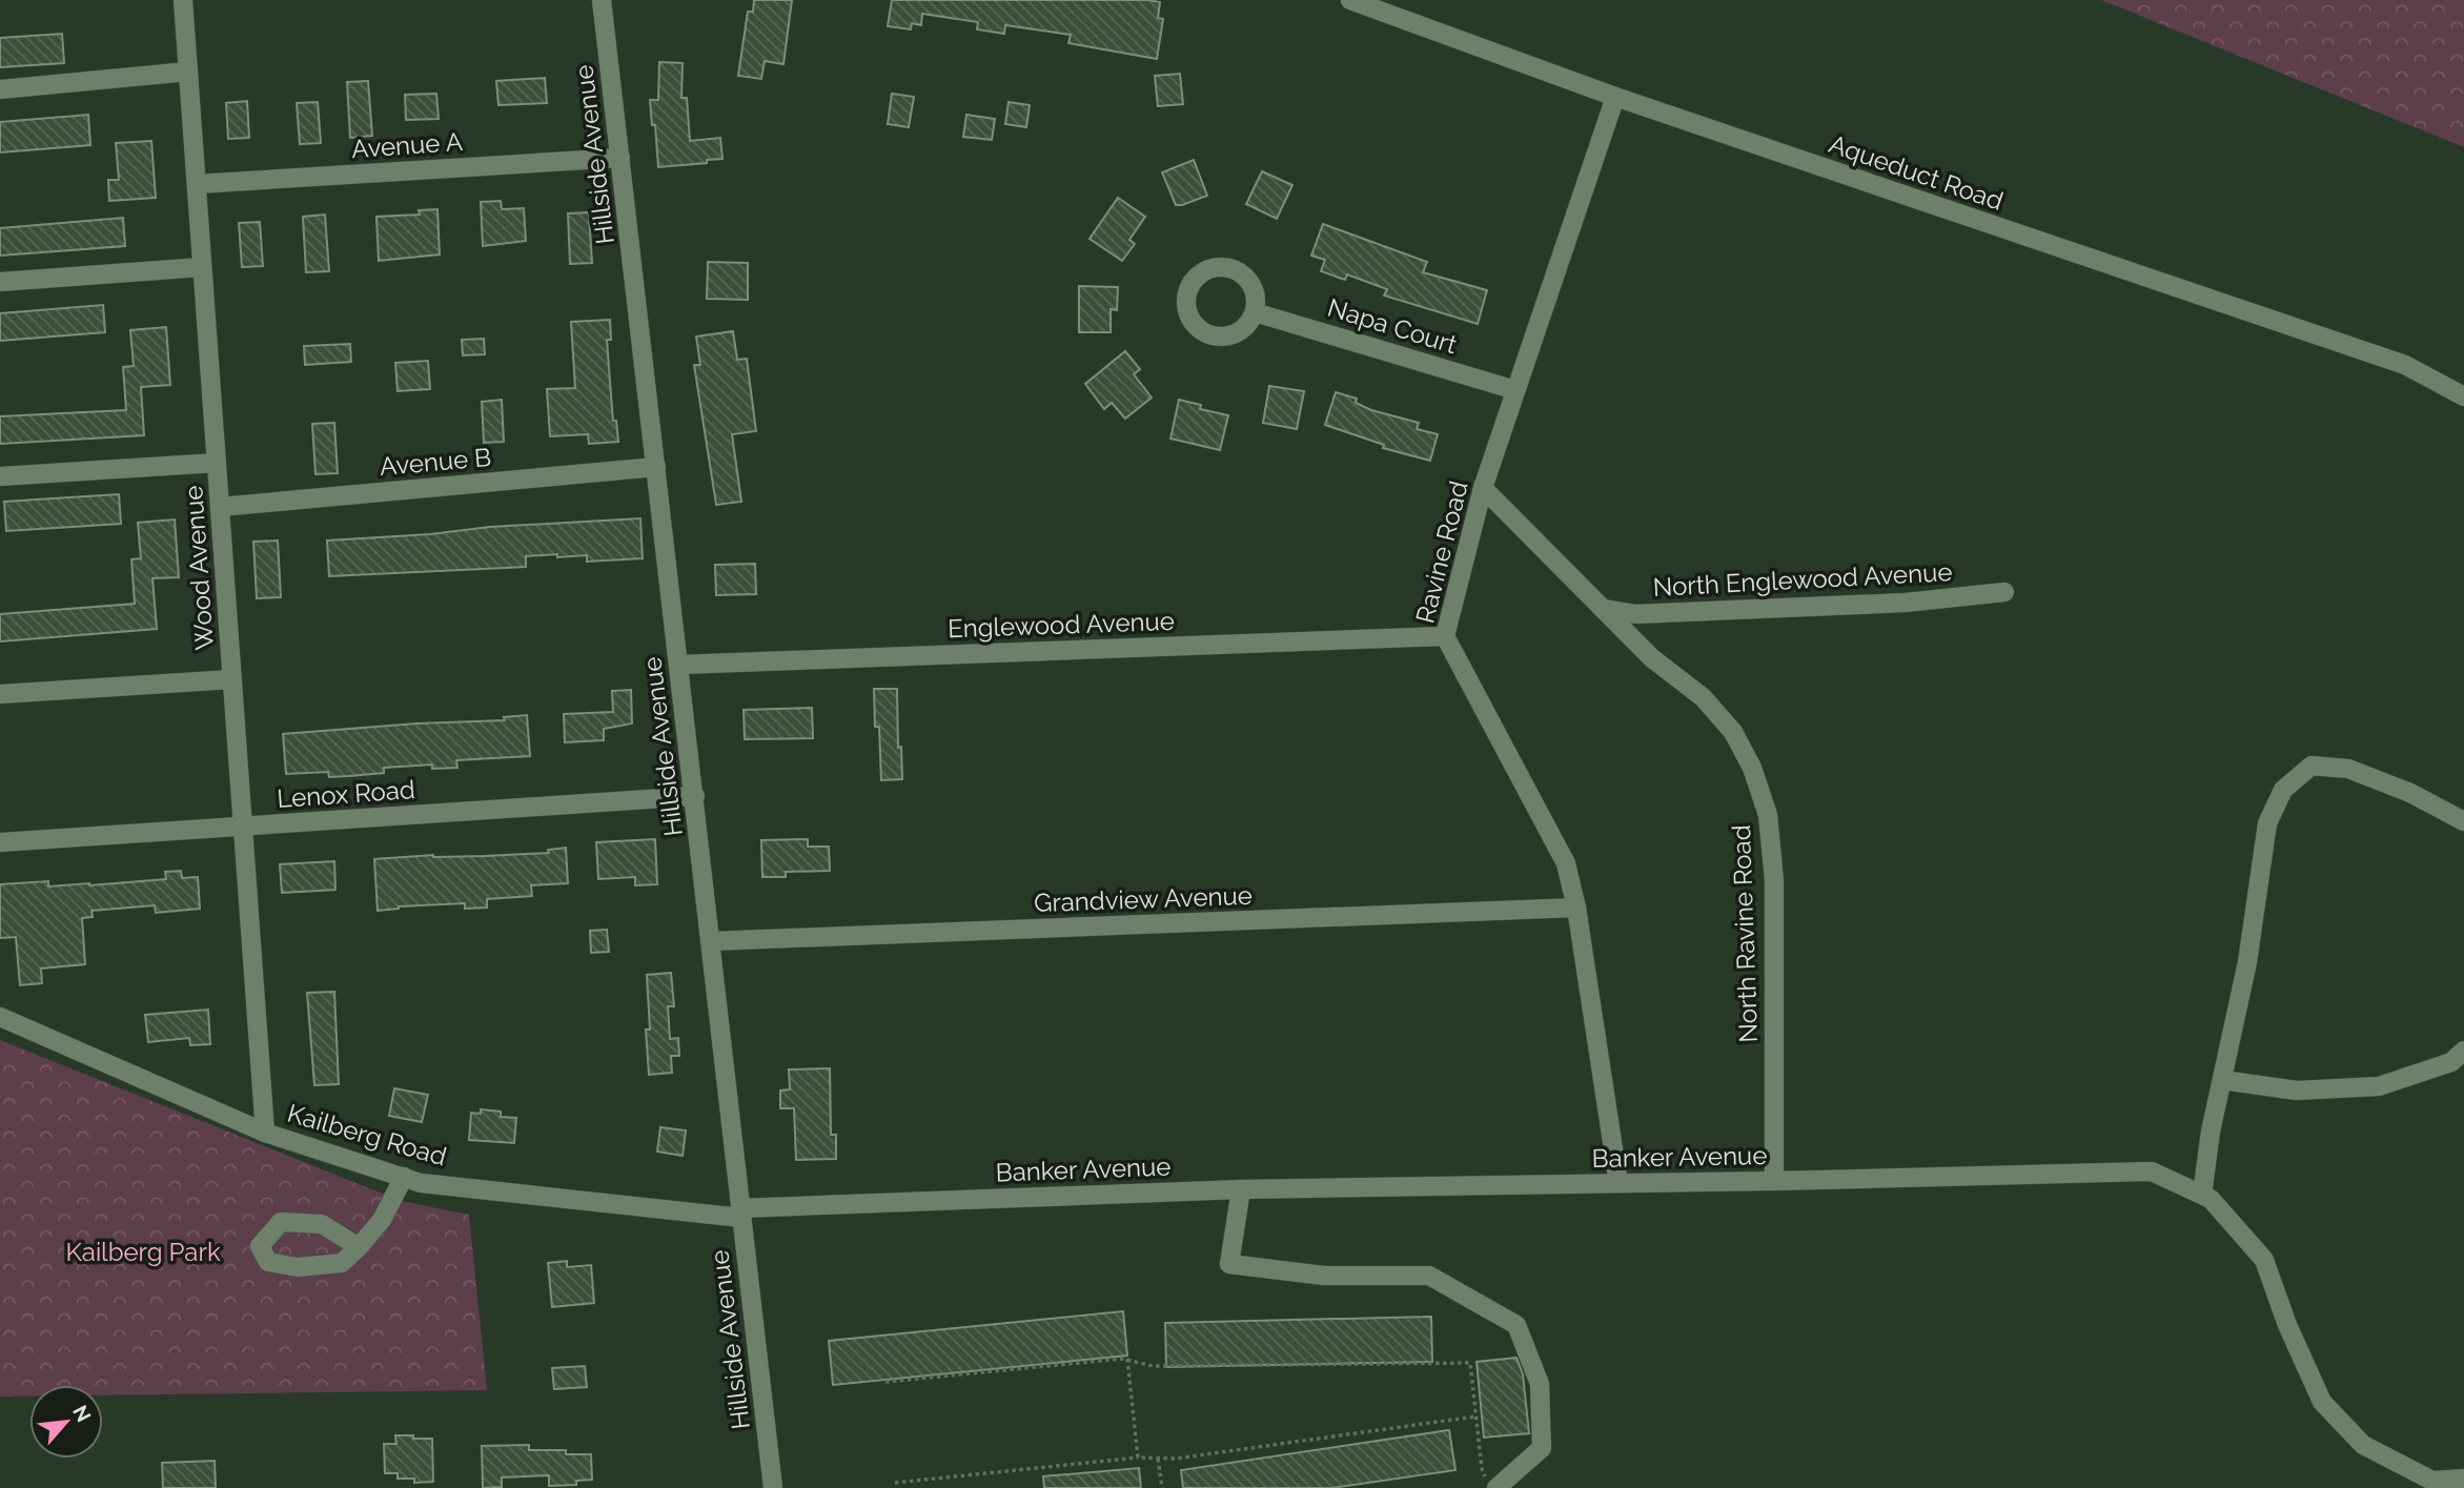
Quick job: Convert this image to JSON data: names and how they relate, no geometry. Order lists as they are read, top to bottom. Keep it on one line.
{"streets":{"street":["Avenue A","Hillside Avenue","Aqueduct Road","Napa Court","Avenue B","Ravine Road","Wood Avenue","North Englewood Avenue","Englewood Avenue","Lenox Road","Grandview Avenue","North Ravine Road","Kailberg Road","Banker Avenue"]},"crossings":[["Avenue A","Hillside Avenue"],["Avenue A","Wood Avenue"],["Hillside Avenue","Avenue B"],["Hillside Avenue","Englewood Avenue"],["Hillside Avenue","Lenox Road"],["Hillside Avenue","Grandview Avenue"],["Hillside Avenue","Kailberg Road"],["Hillside Avenue","Banker Avenue"],["Aqueduct Road","Ravine Road"],["Napa Court","Ravine Road"],["Avenue B","Wood Avenue"],["Ravine Road","Englewood Avenue"],["Ravine Road","Grandview Avenue"],["Ravine Road","North Ravine Road"],["Ravine Road","Banker Avenue"],["Wood Avenue","Lenox Road"],["Wood Avenue","Kailberg Road"],["North Englewood Avenue","North Ravine Road"],["North Ravine Road","Banker Avenue"],["Kailberg Road","Banker Avenue"]],"parks":["Kailberg Park"],"north":"top right"}
